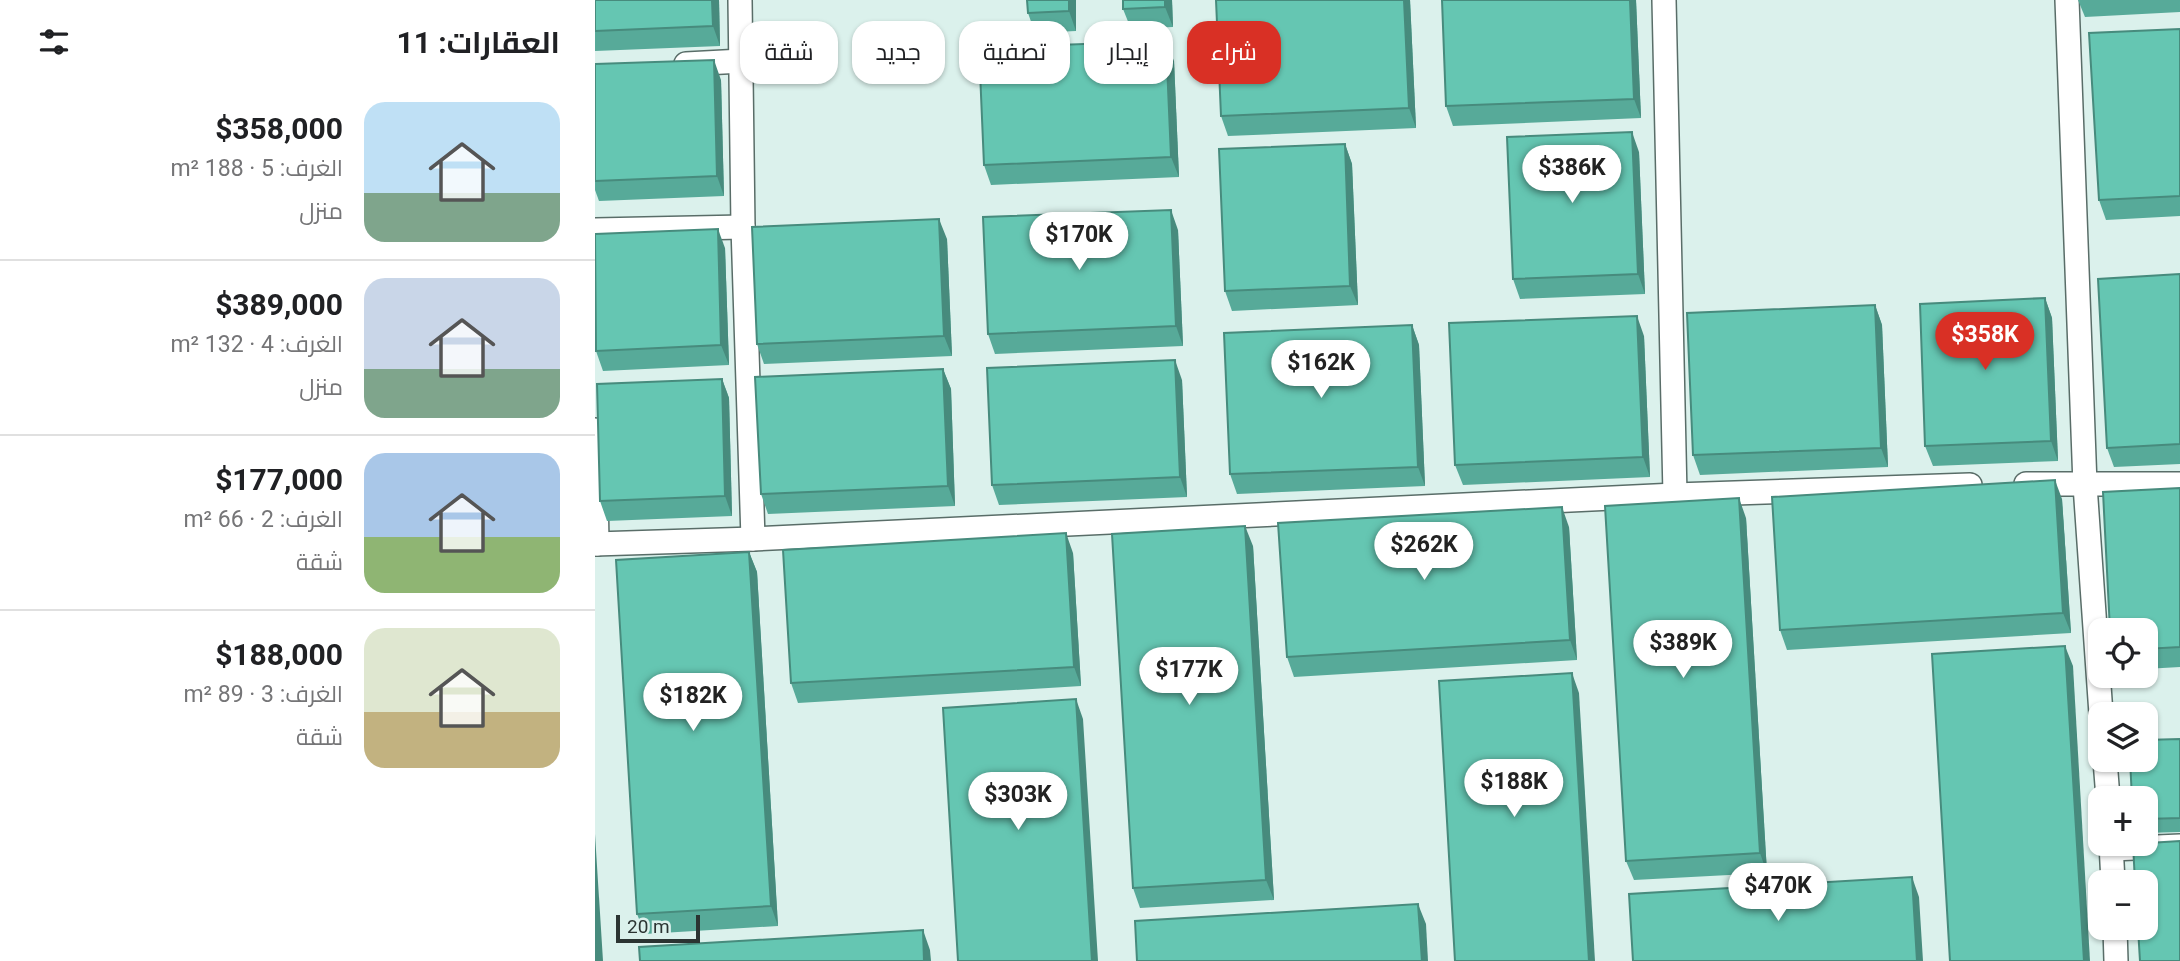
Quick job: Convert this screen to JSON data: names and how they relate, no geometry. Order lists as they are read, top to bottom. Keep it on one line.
{"scale_bar":"20 m","page":{"heading":"العقارات: 11","chip":["شراء","إيجار","تصفية","جديد","شقة"],"list":[{"name":"$358,000","note":"الغرف: 5 · 188 m² · منزل"},{"name":"$389,000","note":"الغرف: 4 · 132 m² · منزل"},{"name":"$177,000","note":"الغرف: 2 · 66 m² · شقة"},{"name":"$188,000","note":"الغرف: 3 · 89 m² · شقة"}],"price":["$386K","$170K","$358K","$162K","$262K","$389K","$177K","$182K","$188K","$303K","$470K"],"map_buttons":["+","−"],"scale":"20 m"}}
